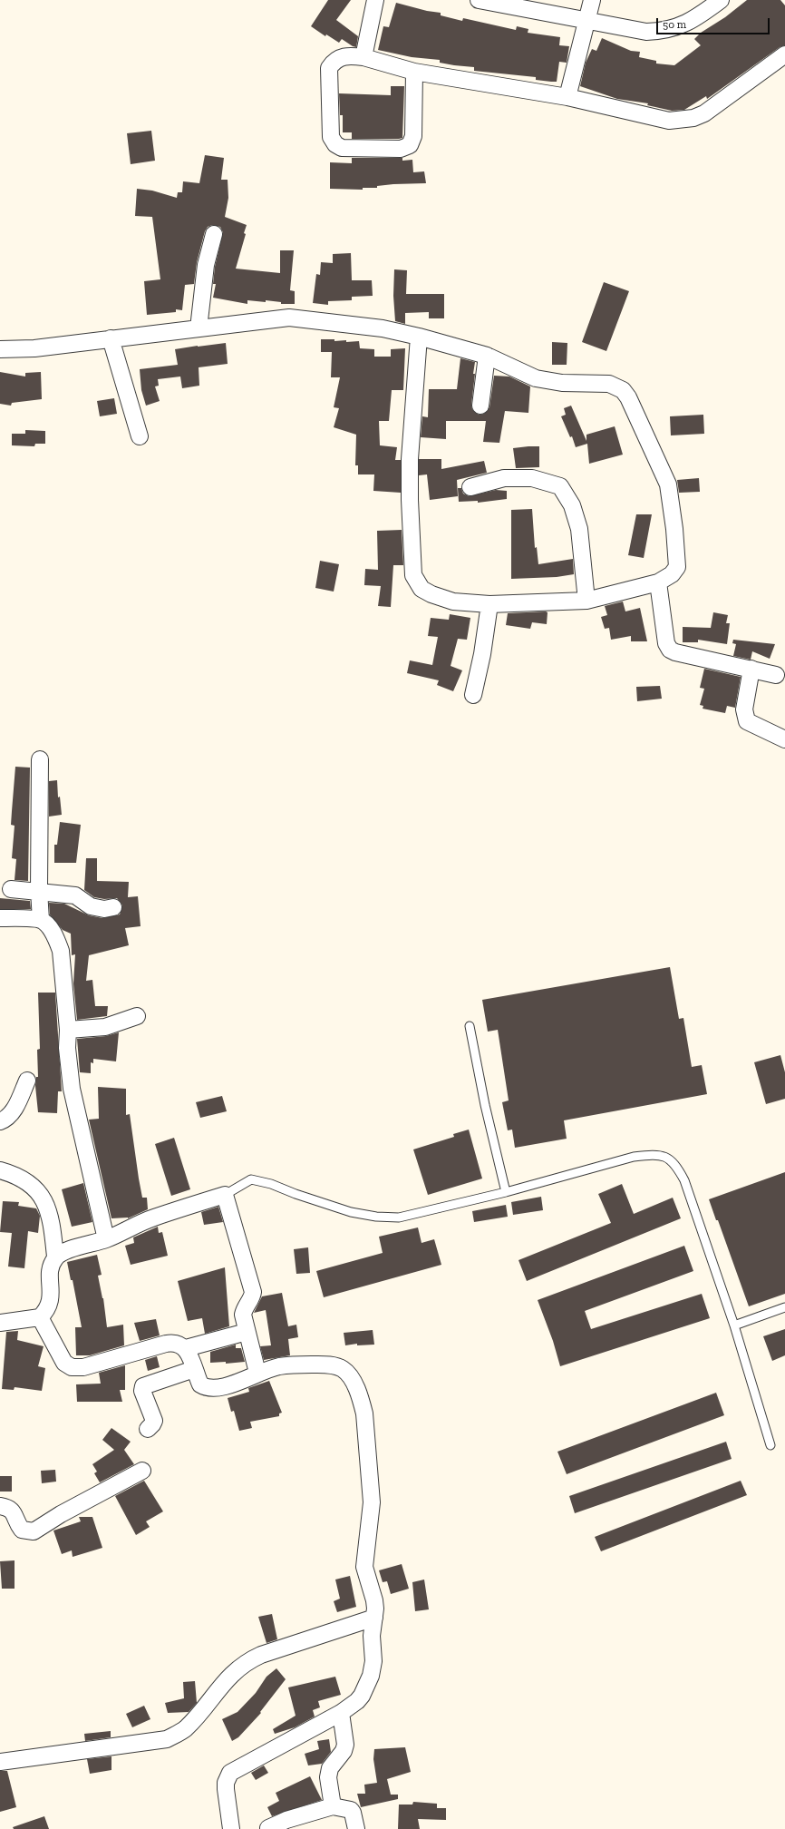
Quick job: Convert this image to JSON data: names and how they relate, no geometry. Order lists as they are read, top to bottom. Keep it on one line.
{"scale_bar":"50 m"}
